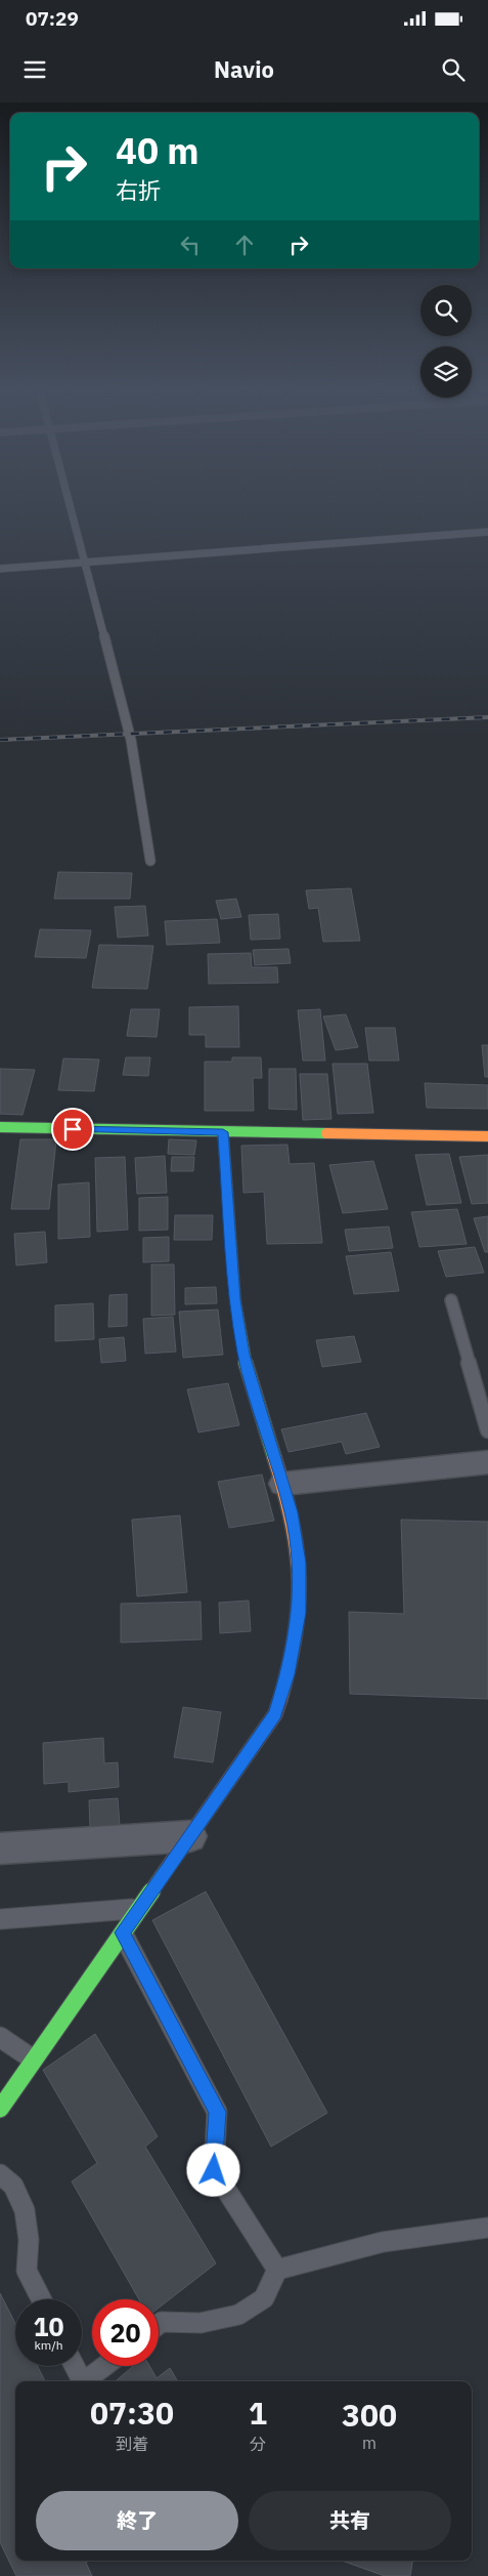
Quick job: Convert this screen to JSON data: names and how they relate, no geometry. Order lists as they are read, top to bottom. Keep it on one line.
{"page":{"status":"07:29","header":"Navio","turn":["40 m","右折"],"speed":"10 km/h","limit":"20","eta":["07:30","到着","1","分","300","m"],"buttons":["終了","共有"]}}
